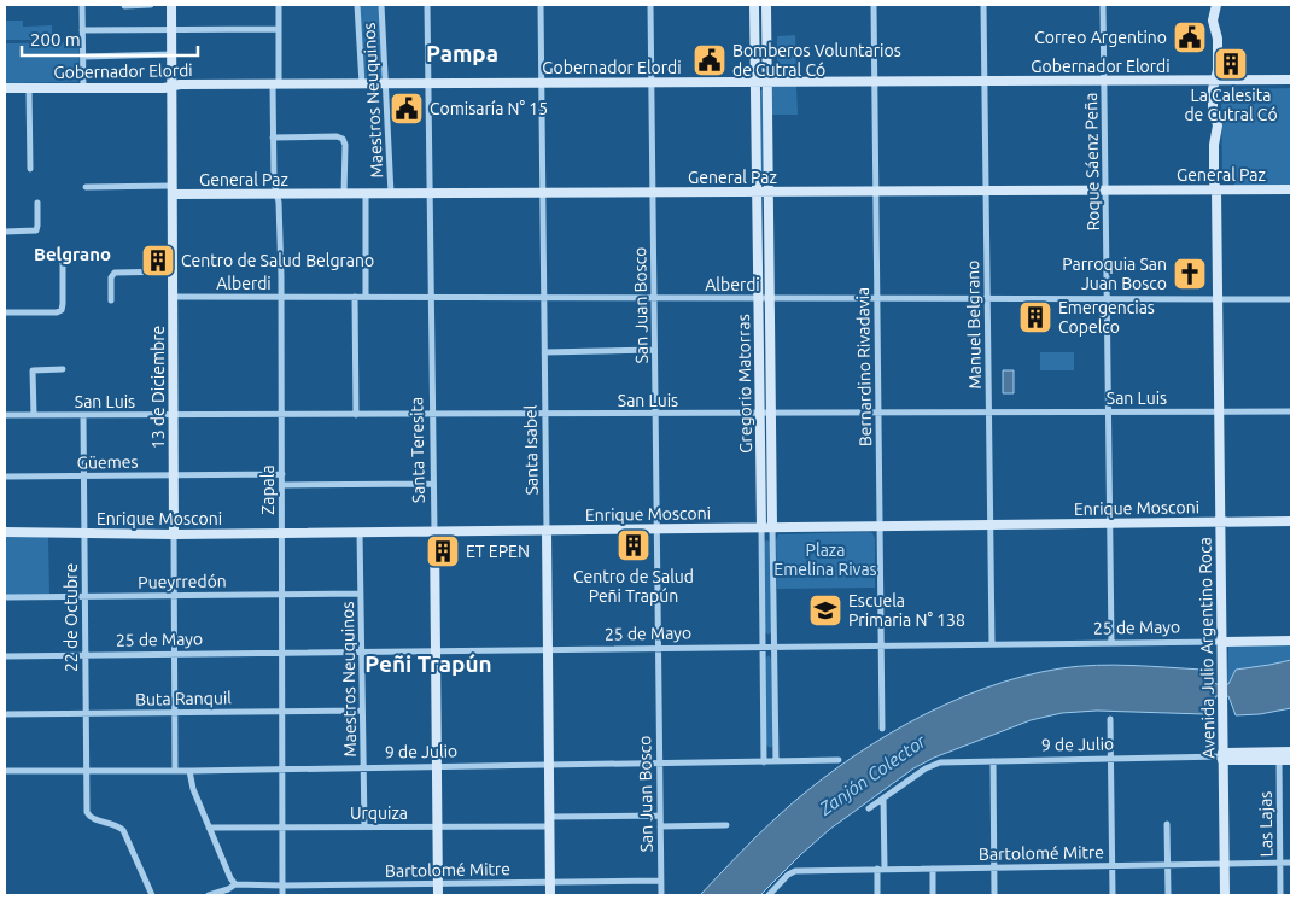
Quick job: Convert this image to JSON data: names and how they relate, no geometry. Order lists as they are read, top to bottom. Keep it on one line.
{"streets":{"street":["Gobernador Elordi","Maestros Neuquinos","Roque Sáenz Peña","General Paz","Alberdi","San Juan Bosco","Manuel Belgrano","Bernardino Rivadavia","Gregorio Matorras","13 de Diciembre","San Luis","Santa Teresita","Santa Isabel","Güemes","Zapala","Enrique Mosconi","Pueyrredón","22 de Octubre","25 de Mayo","Avenida Julio Argentino Roca","Buta Ranquil","9 de Julio","Urquiza","Las Lajas","Bartolomé Mitre"]},"crossings":[["Gobernador Elordi","Maestros Neuquinos"],["Gobernador Elordi","Roque Sáenz Peña"],["Gobernador Elordi","San Juan Bosco"],["Gobernador Elordi","Manuel Belgrano"],["Gobernador Elordi","Bernardino Rivadavia"],["Gobernador Elordi","Gregorio Matorras"],["Gobernador Elordi","13 de Diciembre"],["Gobernador Elordi","Santa Teresita"],["Gobernador Elordi","Santa Isabel"],["Gobernador Elordi","Zapala"],["Gobernador Elordi","Avenida Julio Argentino Roca"],["Maestros Neuquinos","General Paz"],["Maestros Neuquinos","Alberdi"],["Maestros Neuquinos","Enrique Mosconi"],["Maestros Neuquinos","Pueyrredón"],["Maestros Neuquinos","25 de Mayo"],["Maestros Neuquinos","Buta Ranquil"],["Maestros Neuquinos","9 de Julio"],["Maestros Neuquinos","Urquiza"],["Roque Sáenz Peña","General Paz"],["Roque Sáenz Peña","Alberdi"],["Roque Sáenz Peña","San Luis"],["Roque Sáenz Peña","Enrique Mosconi"],["Roque Sáenz Peña","25 de Mayo"],["General Paz","San Juan Bosco"],["General Paz","Manuel Belgrano"],["General Paz","Bernardino Rivadavia"],["General Paz","Gregorio Matorras"],["General Paz","13 de Diciembre"],["General Paz","Santa Teresita"],["General Paz","Santa Isabel"],["General Paz","Zapala"],["General Paz","Avenida Julio Argentino Roca"],["Alberdi","San Juan Bosco"],["Alberdi","Manuel Belgrano"],["Alberdi","Bernardino Rivadavia"],["Alberdi","Gregorio Matorras"],["Alberdi","13 de Diciembre"],["Alberdi","Santa Teresita"],["Alberdi","Santa Isabel"],["Alberdi","Zapala"],["Alberdi","Avenida Julio Argentino Roca"],["San Juan Bosco","San Luis"],["San Juan Bosco","Enrique Mosconi"],["San Juan Bosco","25 de Mayo"],["San Juan Bosco","9 de Julio"],["San Juan Bosco","Urquiza"],["San Juan Bosco","Bartolomé Mitre"],["Manuel Belgrano","San Luis"],["Manuel Belgrano","Enrique Mosconi"],["Manuel Belgrano","25 de Mayo"],["Bernardino Rivadavia","San Luis"],["Bernardino Rivadavia","Enrique Mosconi"],["Bernardino Rivadavia","25 de Mayo"],["Gregorio Matorras","San Luis"],["Gregorio Matorras","Enrique Mosconi"],["Gregorio Matorras","25 de Mayo"],["Gregorio Matorras","9 de Julio"],["13 de Diciembre","San Luis"],["13 de Diciembre","Güemes"],["13 de Diciembre","Enrique Mosconi"],["13 de Diciembre","Pueyrredón"],["13 de Diciembre","25 de Mayo"],["13 de Diciembre","Buta Ranquil"],["13 de Diciembre","9 de Julio"],["San Luis","Santa Teresita"],["San Luis","Santa Isabel"],["San Luis","Zapala"],["San Luis","22 de Octubre"],["San Luis","Avenida Julio Argentino Roca"],["Santa Teresita","Enrique Mosconi"],["Santa Teresita","25 de Mayo"],["Santa Teresita","9 de Julio"],["Santa Teresita","Urquiza"],["Santa Teresita","Bartolomé Mitre"],["Santa Isabel","Enrique Mosconi"],["Santa Isabel","25 de Mayo"],["Santa Isabel","9 de Julio"],["Santa Isabel","Urquiza"],["Santa Isabel","Bartolomé Mitre"],["Güemes","Zapala"],["Güemes","22 de Octubre"],["Zapala","Enrique Mosconi"],["Zapala","Pueyrredón"],["Zapala","25 de Mayo"],["Zapala","Buta Ranquil"],["Zapala","9 de Julio"],["Zapala","Urquiza"],["Zapala","Bartolomé Mitre"],["Enrique Mosconi","22 de Octubre"],["Enrique Mosconi","Avenida Julio Argentino Roca"],["Pueyrredón","22 de Octubre"],["22 de Octubre","25 de Mayo"],["22 de Octubre","Buta Ranquil"],["22 de Octubre","9 de Julio"],["25 de Mayo","Avenida Julio Argentino Roca"],["Avenida Julio Argentino Roca","9 de Julio"],["Avenida Julio Argentino Roca","Bartolomé Mitre"],["9 de Julio","Las Lajas"],["Las Lajas","Bartolomé Mitre"]],"districts":["Pampa","Belgrano","Peñi Trapún"],"water":["Zanjón Colector"],"parks":["Plaza Emelina Rivas"],"places":{"public building":["Correo Argentino","Bomberos Voluntarios de Cutral Có","Comisaría N° 15"],"building":["La Calesita de Cutral Có","Centro de Salud Belgrano","Emergencias Copelco","Centro de Salud Peñi Trapún","ET EPEN"],"church":["Parroquia San Juan Bosco"],"school or university":["Escuela Primaria N° 138"]},"scale_bar":"200 m"}
